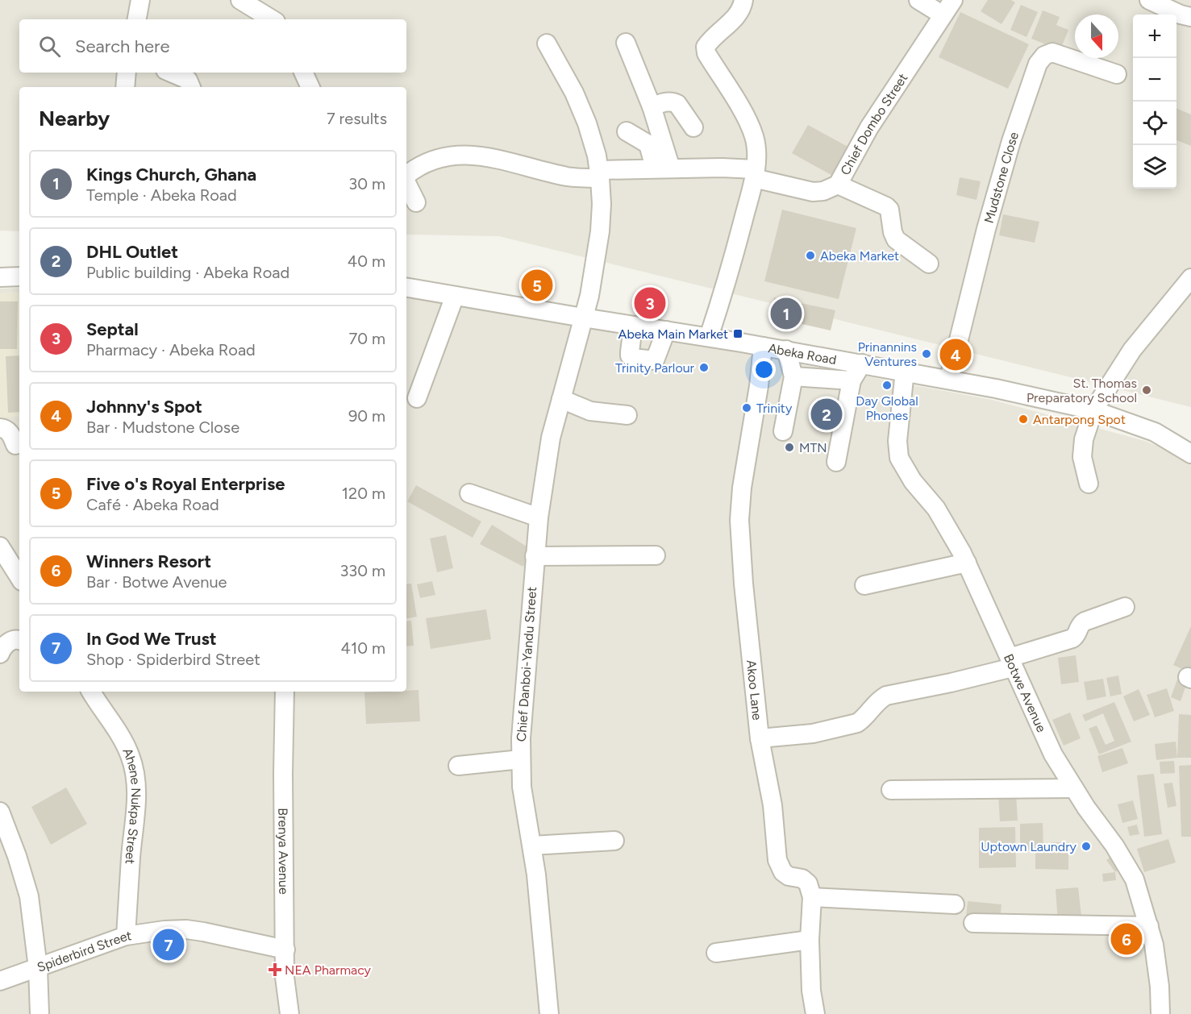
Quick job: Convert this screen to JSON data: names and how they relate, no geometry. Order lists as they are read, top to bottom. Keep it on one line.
{"streets":{"street":["Chief Dombo Street","Mudstone Close","Abeka Road","Chief Danboi-Yandu Street","Akoo Lane","Botwe Avenue","Ahene Nukpa Street","Brenya Avenue","Spiderbird Street"]},"crossings":[["Chief Dombo Street","Chief Danboi-Yandu Street"],["Mudstone Close","Abeka Road"],["Abeka Road","Chief Danboi-Yandu Street"],["Abeka Road","Akoo Lane"],["Abeka Road","Botwe Avenue"],["Ahene Nukpa Street","Spiderbird Street"],["Brenya Avenue","Spiderbird Street"]],"places":{"other":["Abeka Market","Prinannins Ventures","Trinity Parlour","Day Global Phones","St. Thomas Preparatory School","Trinity","Antarpong Spot","MTN","Uptown Laundry"],"transit":["Abeka Main Market"],"health":["NEA Pharmacy"]},"north":"bottom","page":{"map_buttons":["+","−"],"search":"Search here","heading":["Nearby","7 results"],"list":[{"mark":"1","name":"Kings Church, Ghana","note":"Temple · Abeka Road","value":"30 m"},{"mark":"2","name":"DHL Outlet","note":"Public building · Abeka Road","value":"40 m"},{"mark":"3","name":"Septal","note":"Pharmacy · Abeka Road","value":"70 m"},{"mark":"4","name":"Johnny's Spot","note":"Bar · Mudstone Close","value":"90 m"},{"mark":"5","name":"Five o's Royal Enterprise","note":"Café · Abeka Road","value":"120 m"},{"mark":"6","name":"Winners Resort","note":"Bar · Botwe Avenue","value":"330 m"},{"mark":"7","name":"In God We Trust","note":"Shop · Spiderbird Street","value":"410 m"}],"pins":["5","3","1","4","2","6","7"]}}
